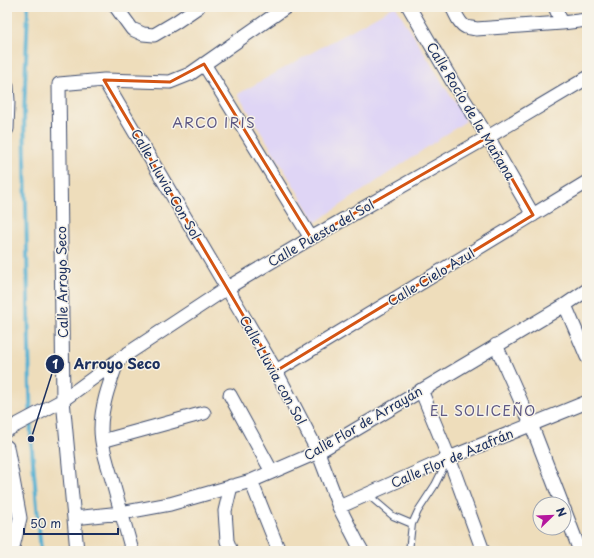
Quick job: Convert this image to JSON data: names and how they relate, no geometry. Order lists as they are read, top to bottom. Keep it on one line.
{"streets":{"street":["Calle Rocío de la Mañana","Calle Lluvia Con Sol","Calle Puesta del Sol","Calle Cielo Azul","Calle Arroyo Seco","Calle Lluvia con Sol","Calle Flor de Arrayán","Calle Flor de Azafrán"]},"crossings":[["Calle Rocío de la Mañana","Calle Puesta del Sol"],["Calle Rocío de la Mañana","Calle Cielo Azul"],["Calle Lluvia Con Sol","Calle Puesta del Sol"],["Calle Lluvia Con Sol","Calle Arroyo Seco"],["Calle Lluvia Con Sol","Calle Lluvia con Sol"],["Calle Puesta del Sol","Calle Arroyo Seco"],["Calle Puesta del Sol","Calle Lluvia con Sol"],["Calle Cielo Azul","Calle Lluvia con Sol"],["Calle Arroyo Seco","Calle Flor de Arrayán"],["Calle Lluvia con Sol","Calle Flor de Arrayán"],["Calle Lluvia con Sol","Calle Flor de Azafrán"]],"districts":["ARCO IRIS","EL SOLICEÑO"],"places":["Arroyo Seco"],"scale_bar":"50 m","north":"top right"}
